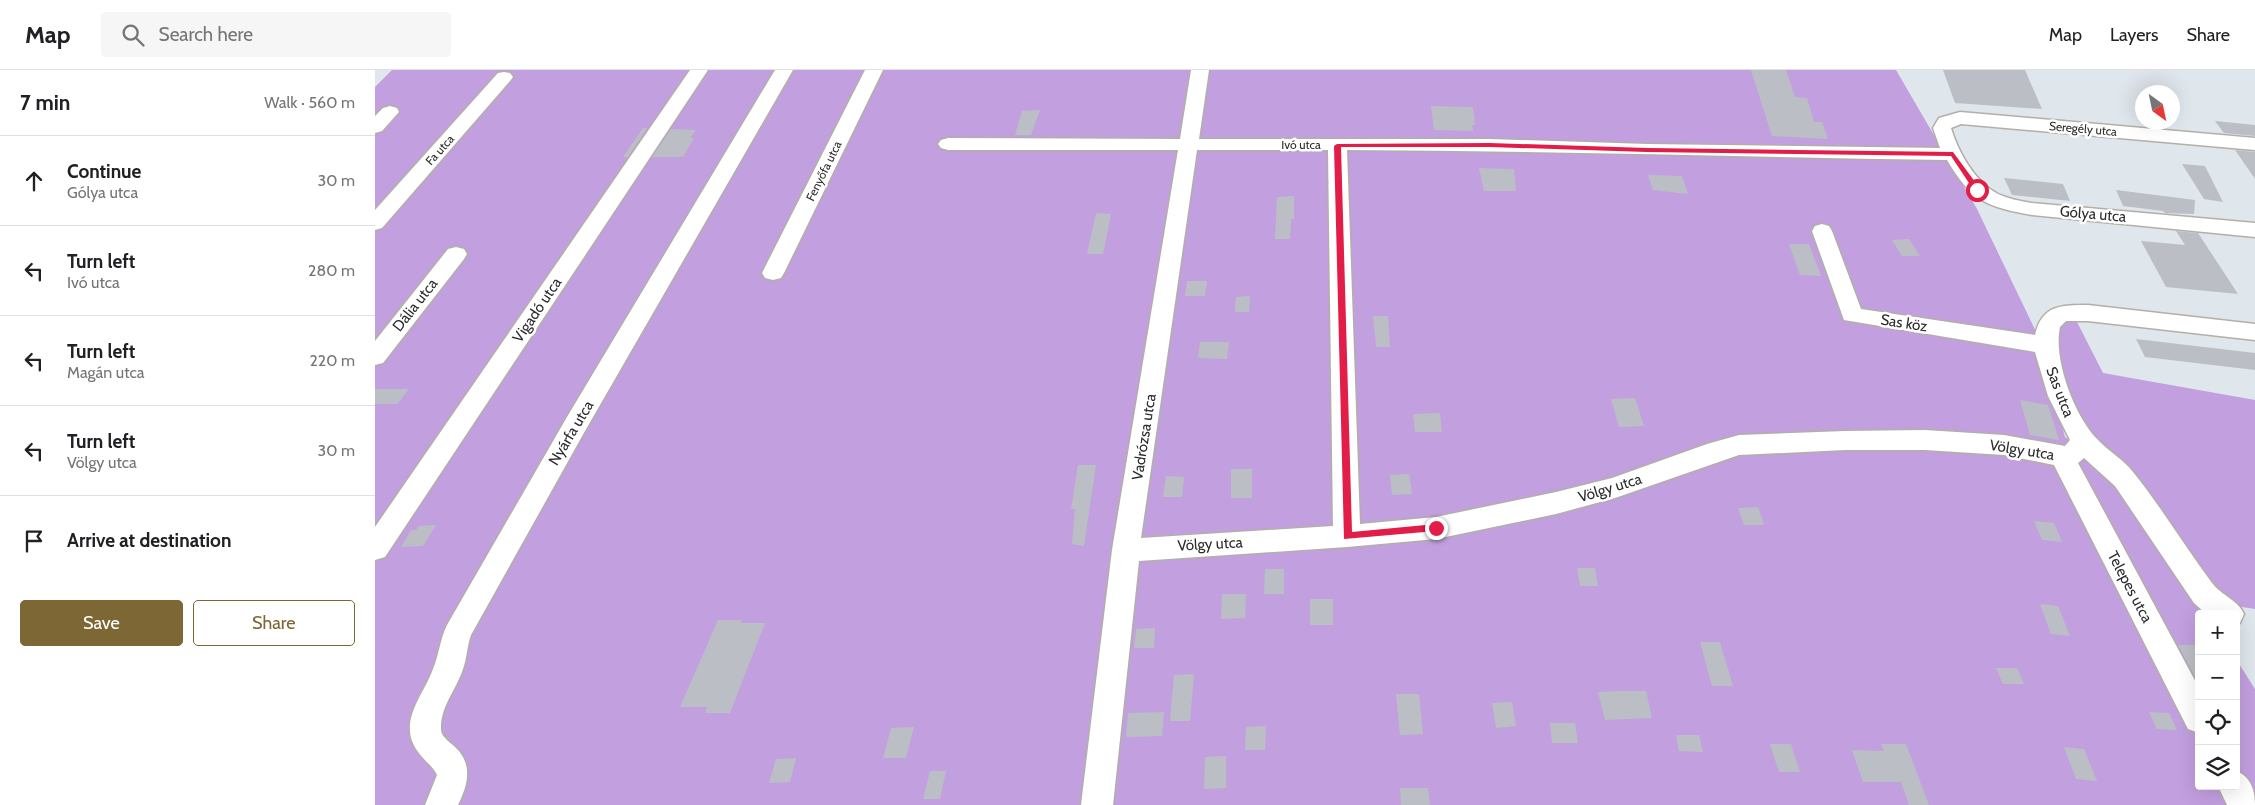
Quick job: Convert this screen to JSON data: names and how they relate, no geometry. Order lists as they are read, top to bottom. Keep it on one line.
{"streets":{"street":["Seregély utca","Ivó utca","Fa utca","Fenyőfa utca","Gólya utca","Dália utca","Vigadó utca","Sas köz","Sas utca","Nyárfa utca","Vadrózsa utca","Völgy utca","Telepes utca"]},"crossings":[["Seregély utca","Ivó utca"],["Seregély utca","Gólya utca"],["Ivó utca","Gólya utca"],["Ivó utca","Vadrózsa utca"],["Sas köz","Sas utca"],["Sas utca","Völgy utca"],["Sas utca","Telepes utca"],["Vadrózsa utca","Völgy utca"],["Völgy utca","Telepes utca"]],"north":"bottom right","page":{"header":"Map","search":"Search here","nav":["Map","Layers","Share"],"heading":["7 min","Walk · 560 m"],"list":[["Continue","Gólya utca","30 m"],["Turn left","Ivó utca","280 m"],["Turn left","Magán utca","220 m"],["Turn left","Völgy utca","30 m"],"Arrive at destination"],"buttons":["Save","Share"],"map_buttons":["+","−"]}}
